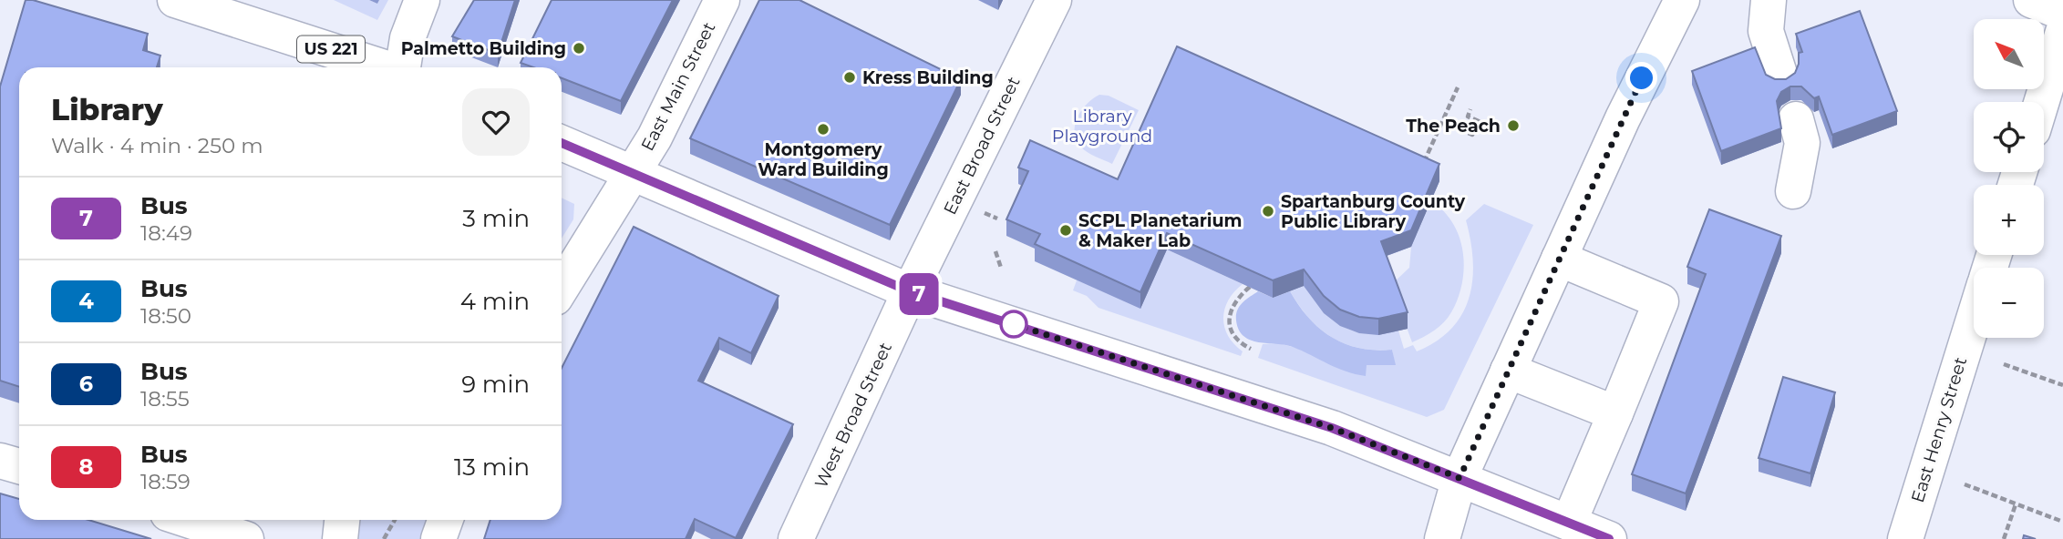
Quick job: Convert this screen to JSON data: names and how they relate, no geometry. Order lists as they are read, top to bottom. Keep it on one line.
{"streets":{"street":["US 221","East Main Street","East Broad Street","West Broad Street","East Henry Street"]},"crossings":[["East Broad Street","West Broad Street"]],"parks":["Library Playground"],"places":["Palmetto Building","Kress Building","The Peach","Montgomery Ward Building","Spartanburg County Public Library","SCPL Planetarium & Maker Lab"],"lines":["bus line 7"],"north":"top left","page":{"on_map":"7","map_buttons":["+","−"],"heading":["Library","Walk · 4 min · 250 m"],"list":[{"mark":"7","name":"Bus","note":"18:49","value":"3 min"},{"mark":"4","name":"Bus","note":"18:50","value":"4 min"},{"mark":"6","name":"Bus","note":"18:55","value":"9 min"},{"mark":"8","name":"Bus","note":"18:59","value":"13 min"}]}}
